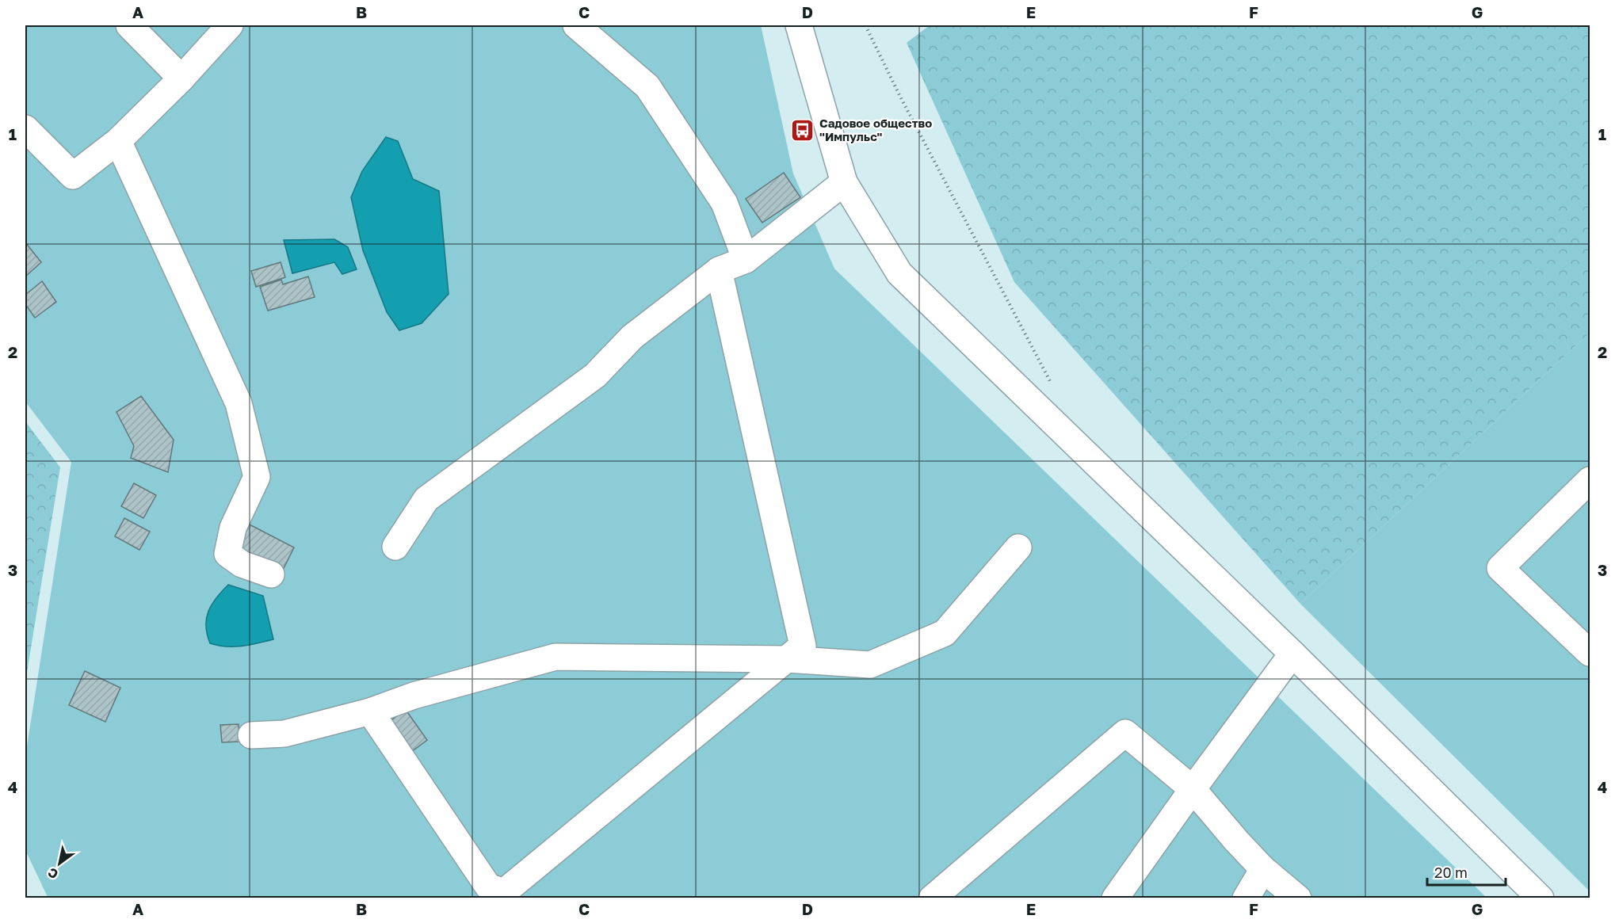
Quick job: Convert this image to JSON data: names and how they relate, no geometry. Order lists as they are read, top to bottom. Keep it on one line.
{"places":{"bus stop":["Садовое общество \"Импульс\""]},"scale_bar":"20 m","north":"bottom left","grid":{"columns":["A","B","C","D","E","F","G"],"rows":["1","2","3","4"]}}
